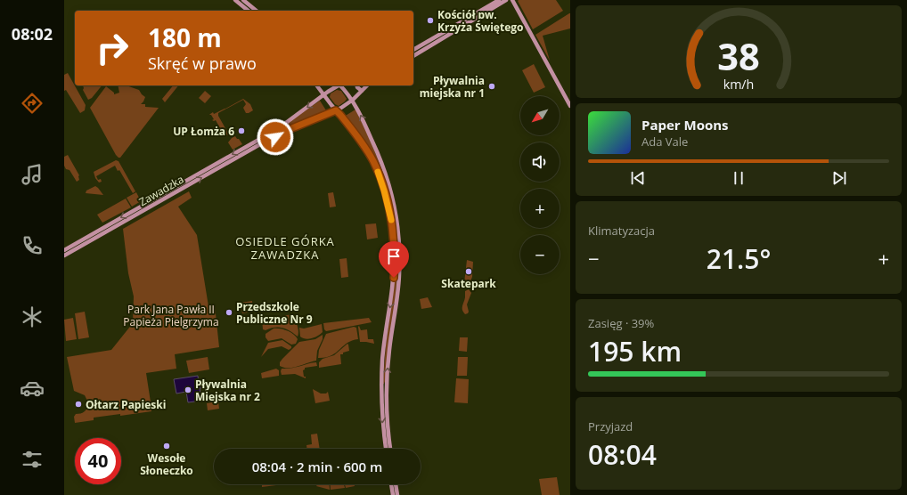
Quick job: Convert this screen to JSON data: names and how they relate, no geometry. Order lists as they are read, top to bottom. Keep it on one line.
{"streets":{"street":["Zawadzka"]},"districts":["OSIEDLE GÓRKA ZAWADZKA"],"parks":["Park Jana Pawła II Papieża Pielgrzyma"],"places":["Kościół pw. Krzyża Świętego","Pływalnia miejska nr 1","UP Łomża 6","Skatepark","Przedszkole Publiczne Nr 9","Pływalnia Miejska nr 2","Ołtarz Papieski","Wesołe Słoneczko"],"north":"bottom left","page":{"tabs":"08:02","turn":["180 m","Skręć w prawo"],"map_buttons":["+","−"],"song":["Paper Moons","Ada Vale"],"tile":["Klimatyzacja",["Zasięg · 39%","195 km"],["Przyjazd","08:04"]],"heat":["−","21.5°","+"],"limit":"40","trip":"08:04 · 2 min · 600 m","gauge":["38","km/h"]}}
